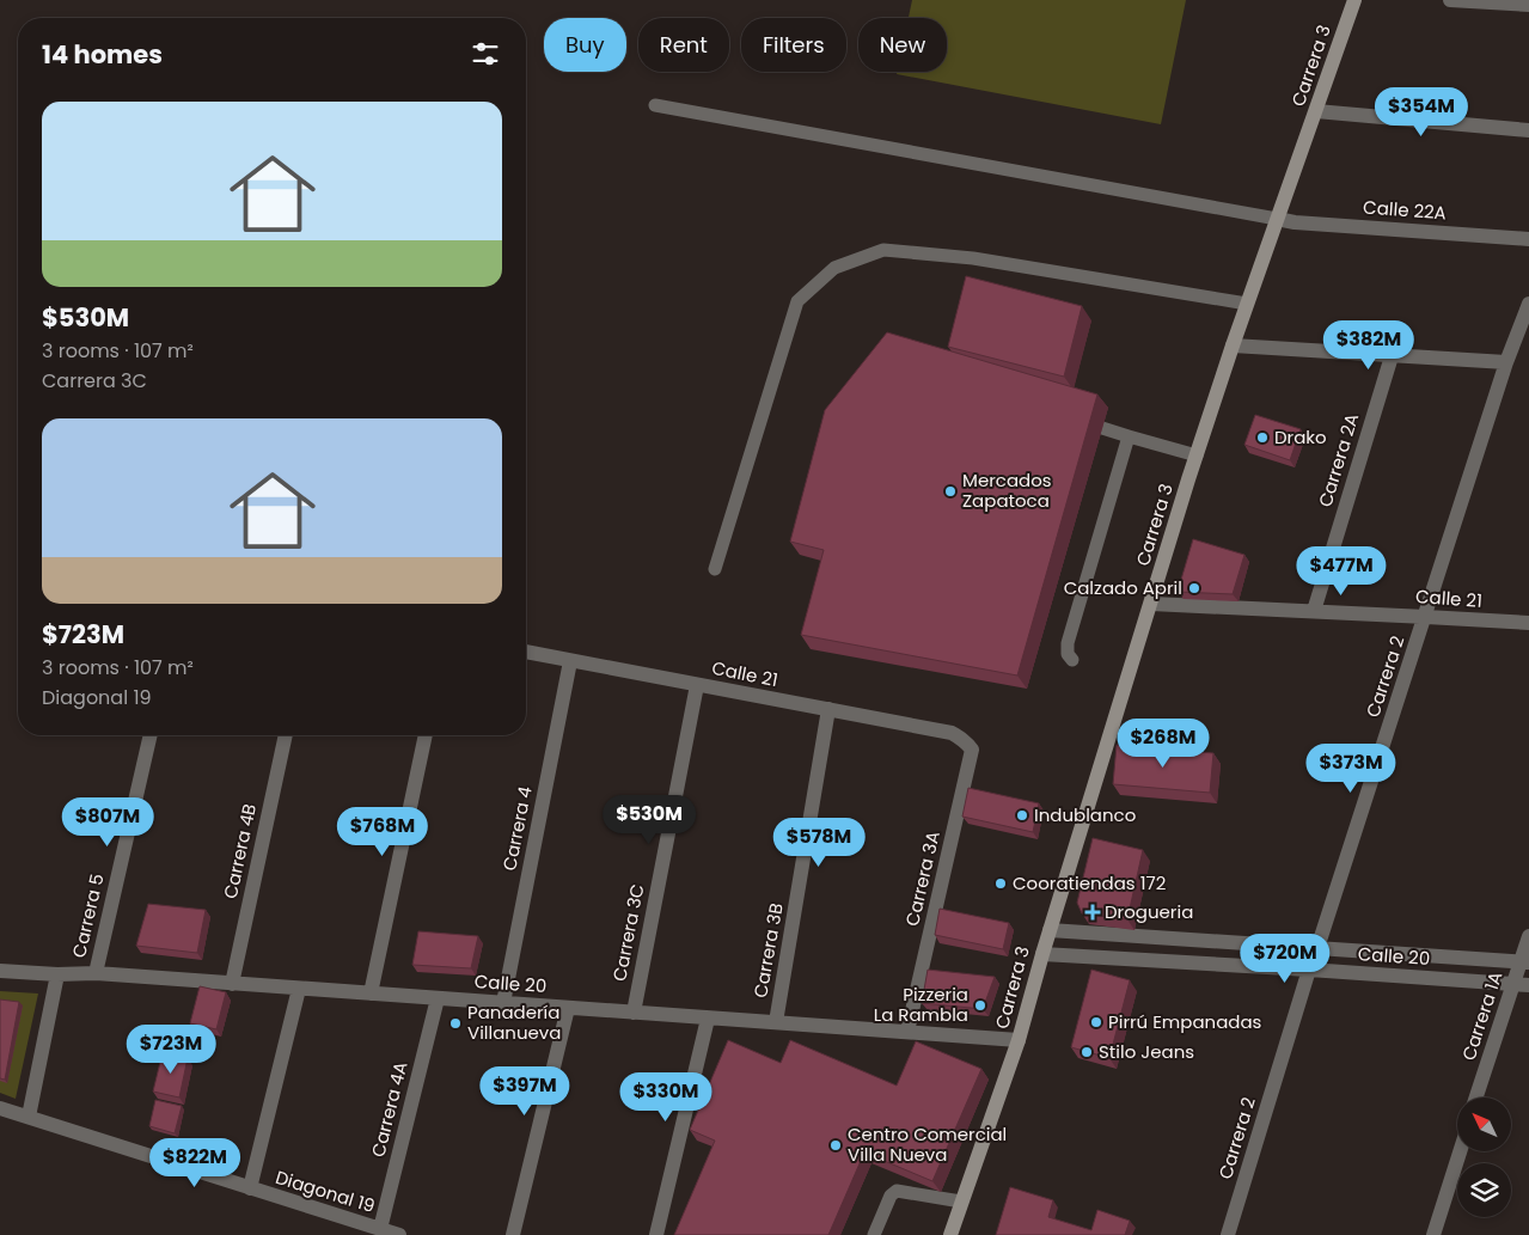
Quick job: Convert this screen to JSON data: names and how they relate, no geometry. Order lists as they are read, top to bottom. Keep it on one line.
{"streets":{"main road":["Carrera 3"],"street":["Calle 22A","Carrera 2A","Calle 21","Carrera 2","Carrera 4","Carrera 4B","Carrera 3A","Carrera 5","Carrera 3C","Carrera 3B","Calle 20","Carrera 1A","Carrera 4A","Diagonal 19"]},"crossings":[["Carrera 3","Calle 22A"],["Carrera 3","Calle 21"],["Carrera 3","Calle 20"],["Carrera 2A","Calle 21"],["Calle 21","Carrera 2"],["Calle 21","Carrera 4"],["Calle 21","Carrera 3A"],["Calle 21","Carrera 3C"],["Calle 21","Carrera 3B"],["Carrera 2","Calle 20"],["Carrera 4","Calle 20"],["Carrera 4B","Calle 20"],["Carrera 3A","Calle 20"],["Carrera 5","Calle 20"],["Carrera 5","Diagonal 19"],["Carrera 3C","Calle 20"],["Carrera 3B","Calle 20"],["Calle 20","Carrera 1A"],["Calle 20","Carrera 4A"],["Carrera 4A","Diagonal 19"]],"places":{"other":["Drako","Mercados Zapatoca","Calzado April","Indublanco","Cooratiendas 172","Pizzeria La Rambla","Pirrú Empanadas","Panadería Villanueva","Stilo Jeans","Centro Comercial Villa Nueva"],"health":["Drogueria"]},"north":"top left","page":{"chip":["Buy","Rent","Filters","New"],"heading":"14 homes","price":["$354M","$382M","$477M","$268M","$373M","$530M","$807M","$768M","$578M","$720M","$723M","$397M","$330M","$822M"],"list":[{"name":"$530M","note":"3 rooms · 107 m² · Carrera 3C"},{"name":"$723M","note":"3 rooms · 107 m² · Diagonal 19"}]}}
